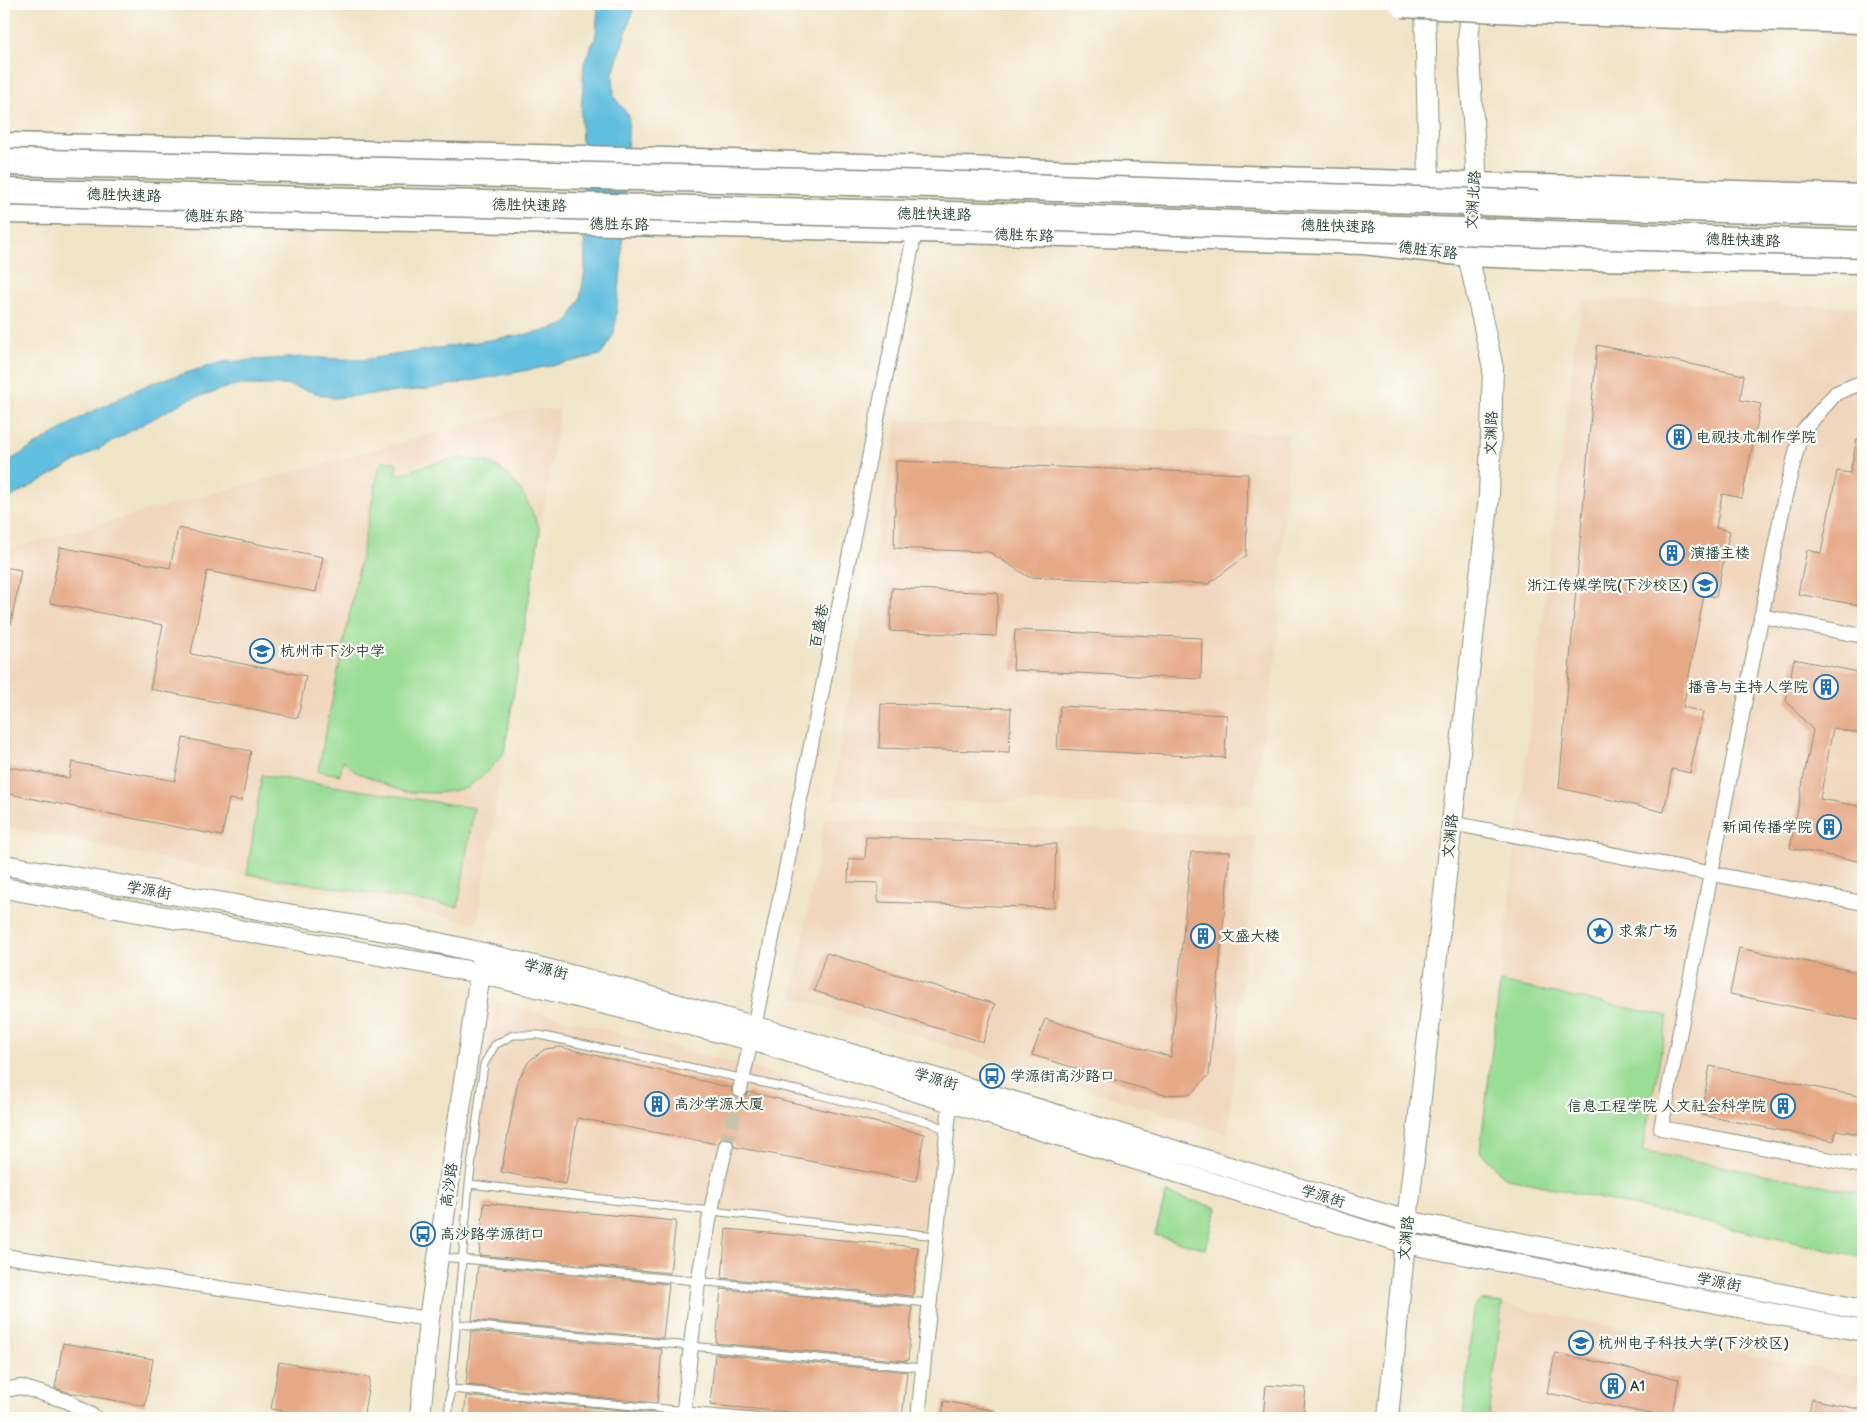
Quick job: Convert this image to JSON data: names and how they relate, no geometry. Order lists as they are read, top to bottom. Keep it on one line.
{"streets":{"highway":["德胜快速路"],"main road":["文渊北路","德胜东路","文渊路","学源街","高沙路"],"street":["百盛巷"]},"crossings":[["文渊北路","德胜东路"],["文渊北路","文渊路"],["德胜东路","文渊路"],["德胜东路","百盛巷"],["文渊路","学源街"],["百盛巷","学源街"],["学源街","高沙路"]],"places":{"building":["电视技术制作学院","演播主楼","播音与主持人学院","新闻传播学院","文盛大楼","高沙学源大厦","信息工程学院 人文社会科学院","A1"],"school or university":["浙江传媒学院(下沙校区)","杭州市下沙中学","杭州电子科技大学(下沙校区)"],"place":["求索广场"],"bus stop":["学源街高沙路口","高沙路学源街口"]}}
